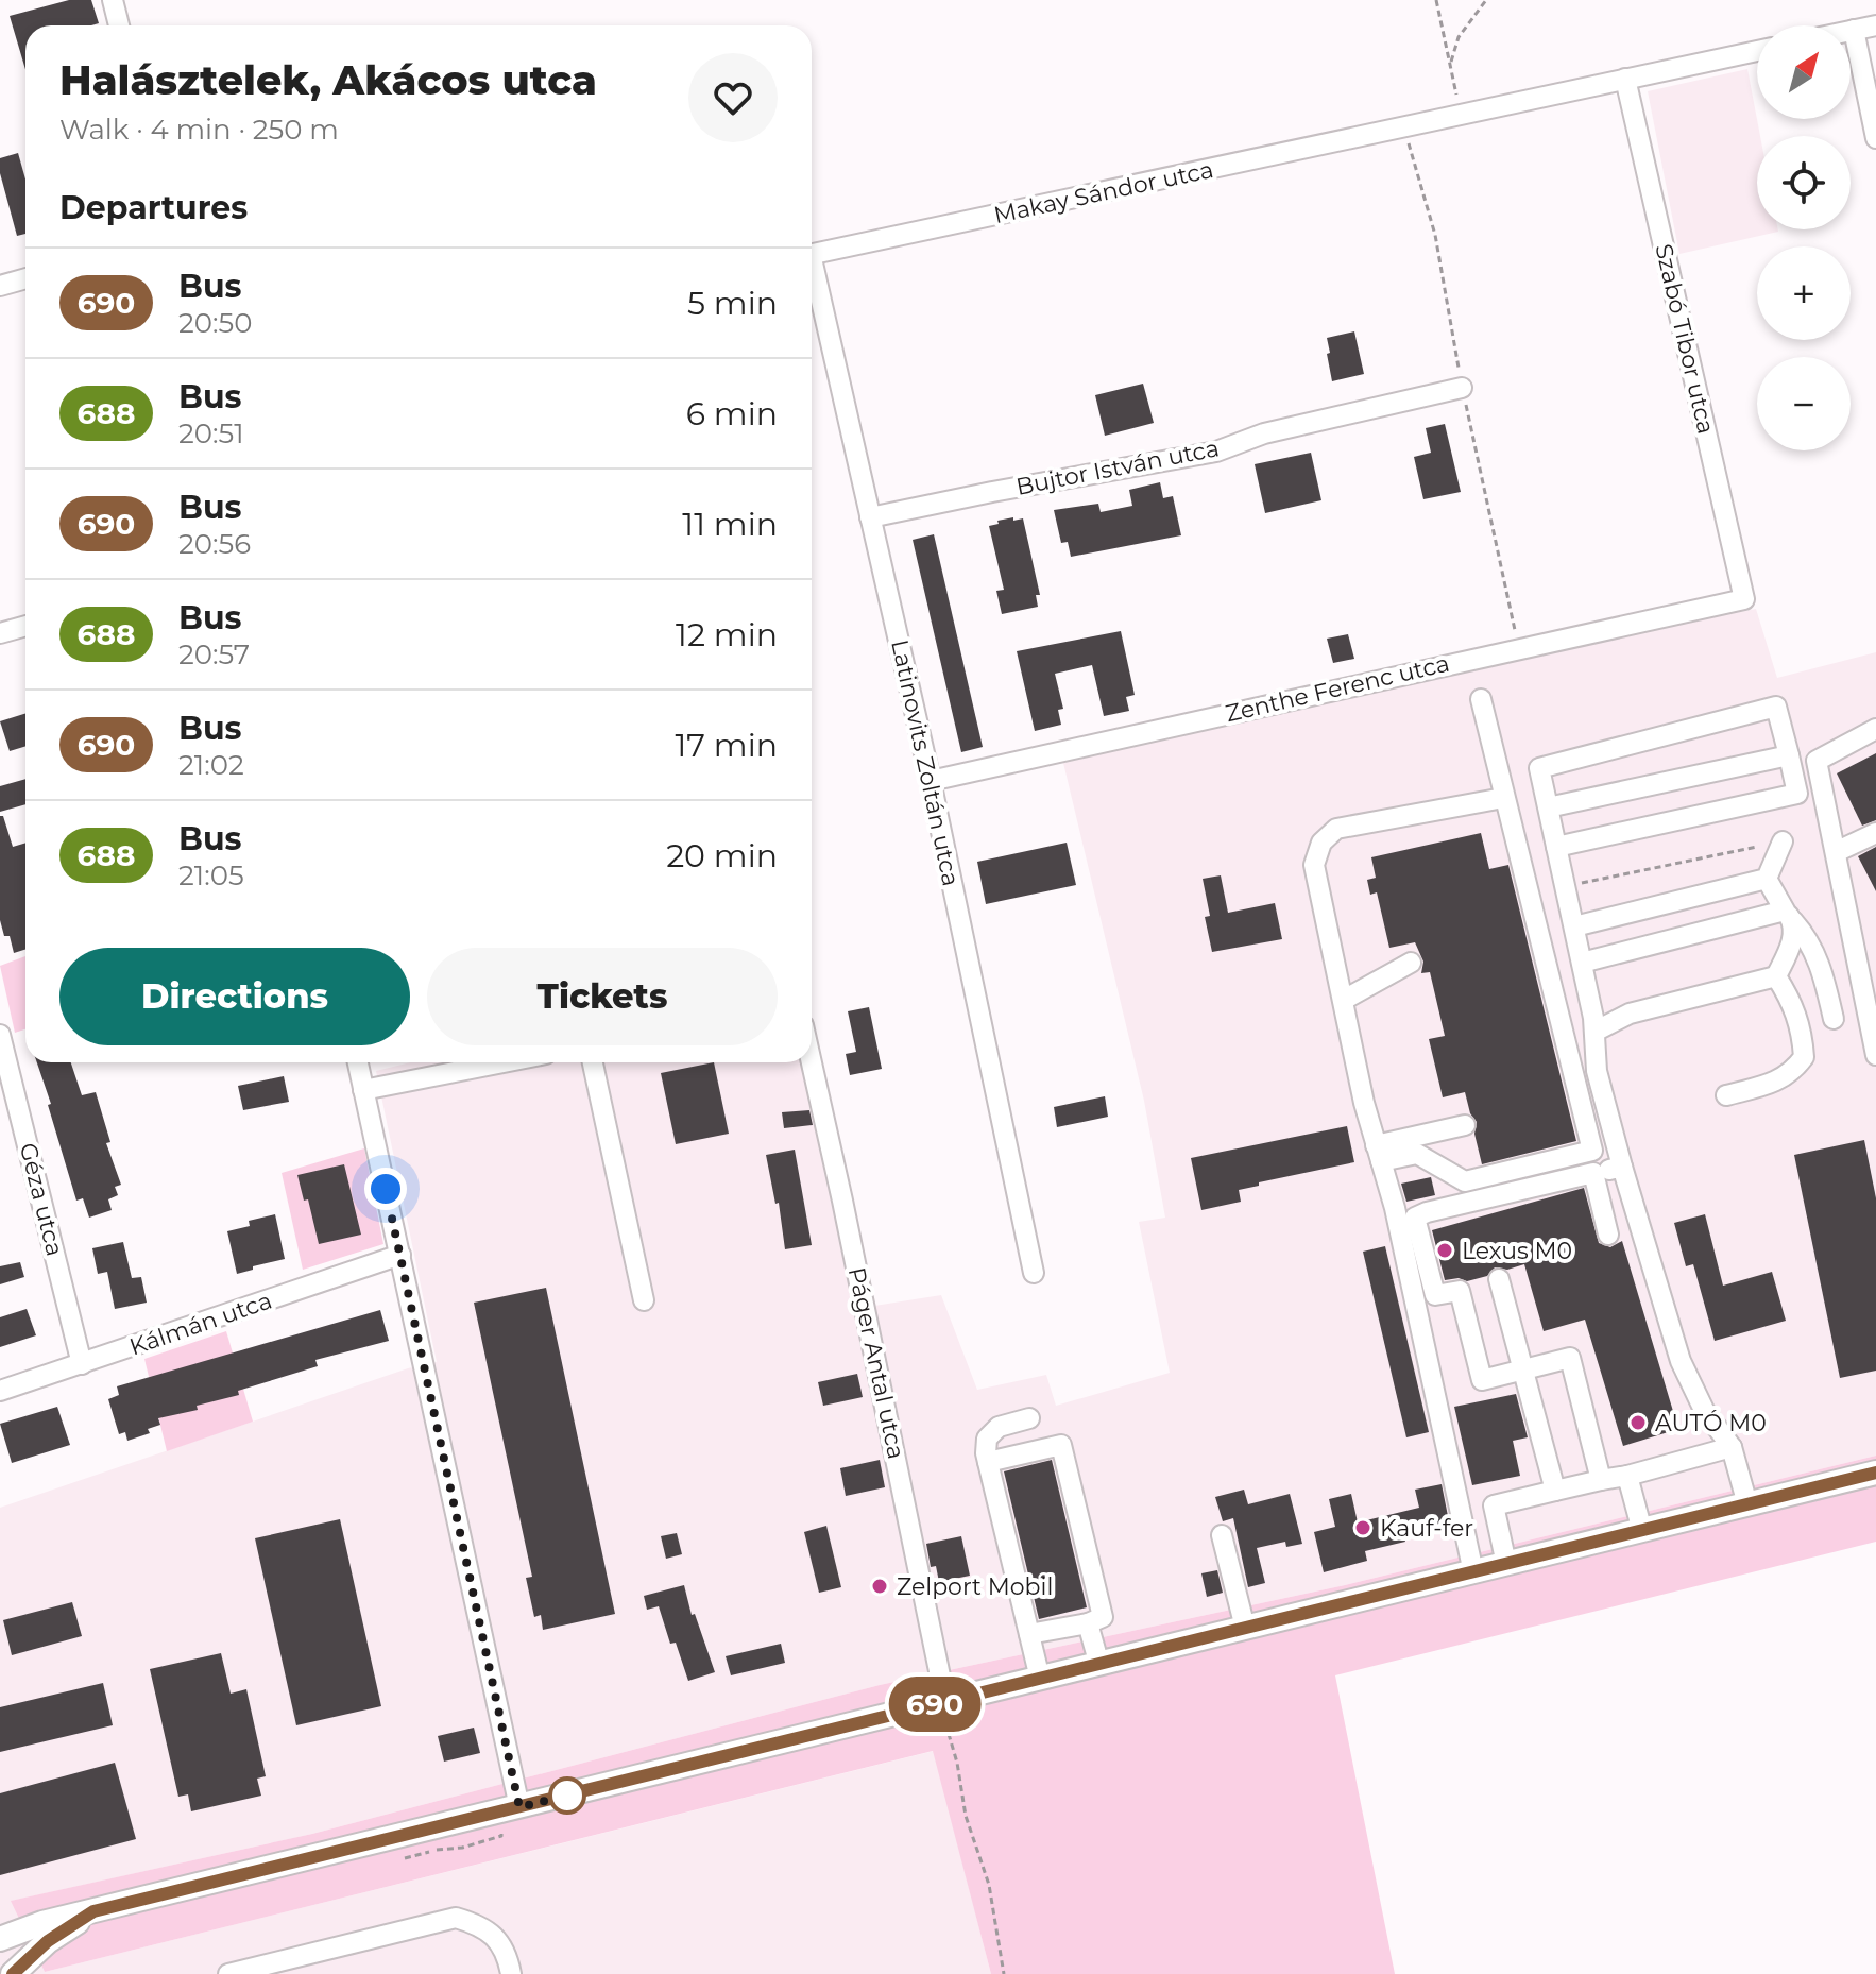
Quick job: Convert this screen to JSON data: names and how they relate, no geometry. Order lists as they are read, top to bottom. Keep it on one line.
{"streets":{"street":["Makay Sándor utca","Szabó Tibor utca","Bujtor István utca","Zenthe Ferenc utca","Latinovits Zoltán utca","Géza utca","Kálmán utca","Páger Antal utca"]},"crossings":[["Makay Sándor utca","Szabó Tibor utca"],["Szabó Tibor utca","Zenthe Ferenc utca"],["Bujtor István utca","Latinovits Zoltán utca"],["Zenthe Ferenc utca","Latinovits Zoltán utca"],["Géza utca","Kálmán utca"]],"places":["Lexus M0","AUTÓ M0","Kauf-fer","Zelport Mobil"],"lines":["bus line 690"],"north":"top right","page":{"on_map":"690","map_buttons":["+","−"],"heading":[["Halásztelek, Akácos utca","Walk · 4 min · 250 m"],"Departures"],"list":[{"mark":"690","name":"Bus","note":"20:50","value":"5 min"},{"mark":"688","name":"Bus","note":"20:51","value":"6 min"},{"mark":"690","name":"Bus","note":"20:56","value":"11 min"},{"mark":"688","name":"Bus","note":"20:57","value":"12 min"},{"mark":"690","name":"Bus","note":"21:02","value":"17 min"},{"mark":"688","name":"Bus","note":"21:05","value":"20 min"}],"buttons":["Directions","Tickets"]}}
